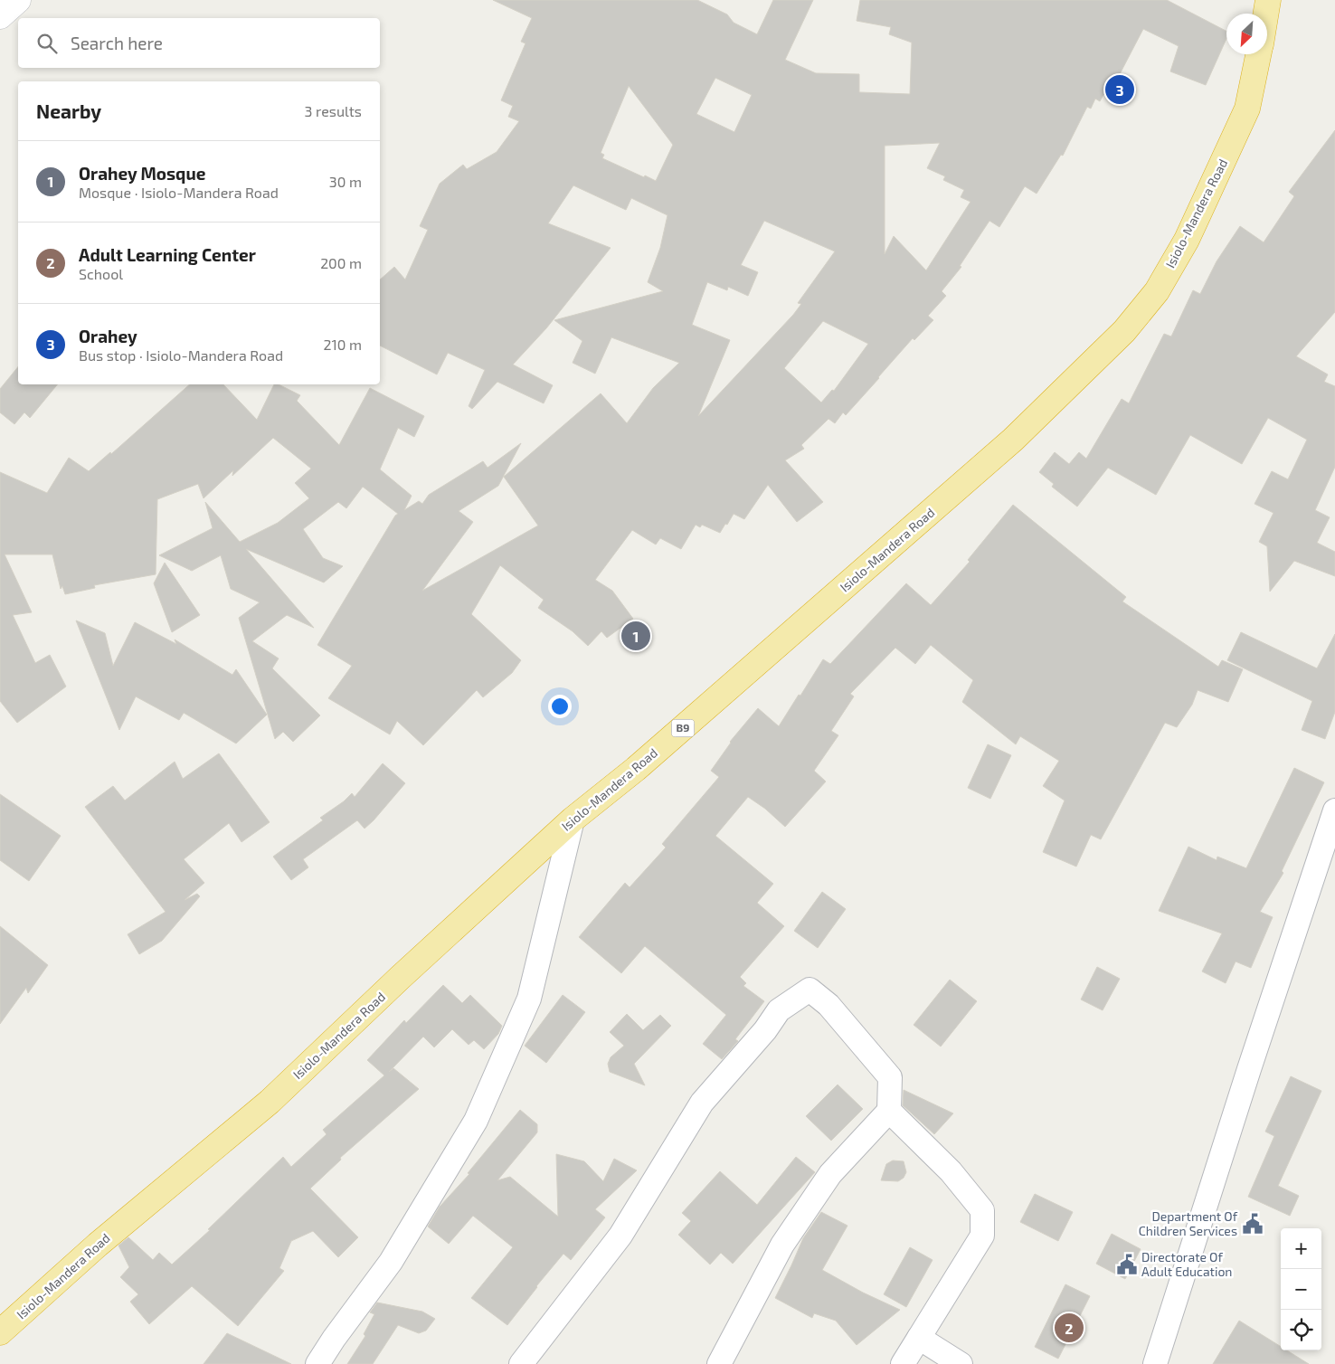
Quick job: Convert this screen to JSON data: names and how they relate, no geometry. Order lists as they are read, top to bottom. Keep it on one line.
{"streets":{"highway":["Isiolo-Mandera Road","B9"]},"places":{"public building":["Department Of Children Services","Directorate Of Adult Education"]},"north":"bottom left","page":{"search":"Search here","pins":["3","1","2"],"heading":["Nearby","3 results"],"list":[{"mark":"1","name":"Orahey Mosque","note":"Mosque · Isiolo-Mandera Road","value":"30 m"},{"mark":"2","name":"Adult Learning Center","note":"School","value":"200 m"},{"mark":"3","name":"Orahey","note":"Bus stop · Isiolo-Mandera Road","value":"210 m"}],"map_buttons":["+","−"]}}
